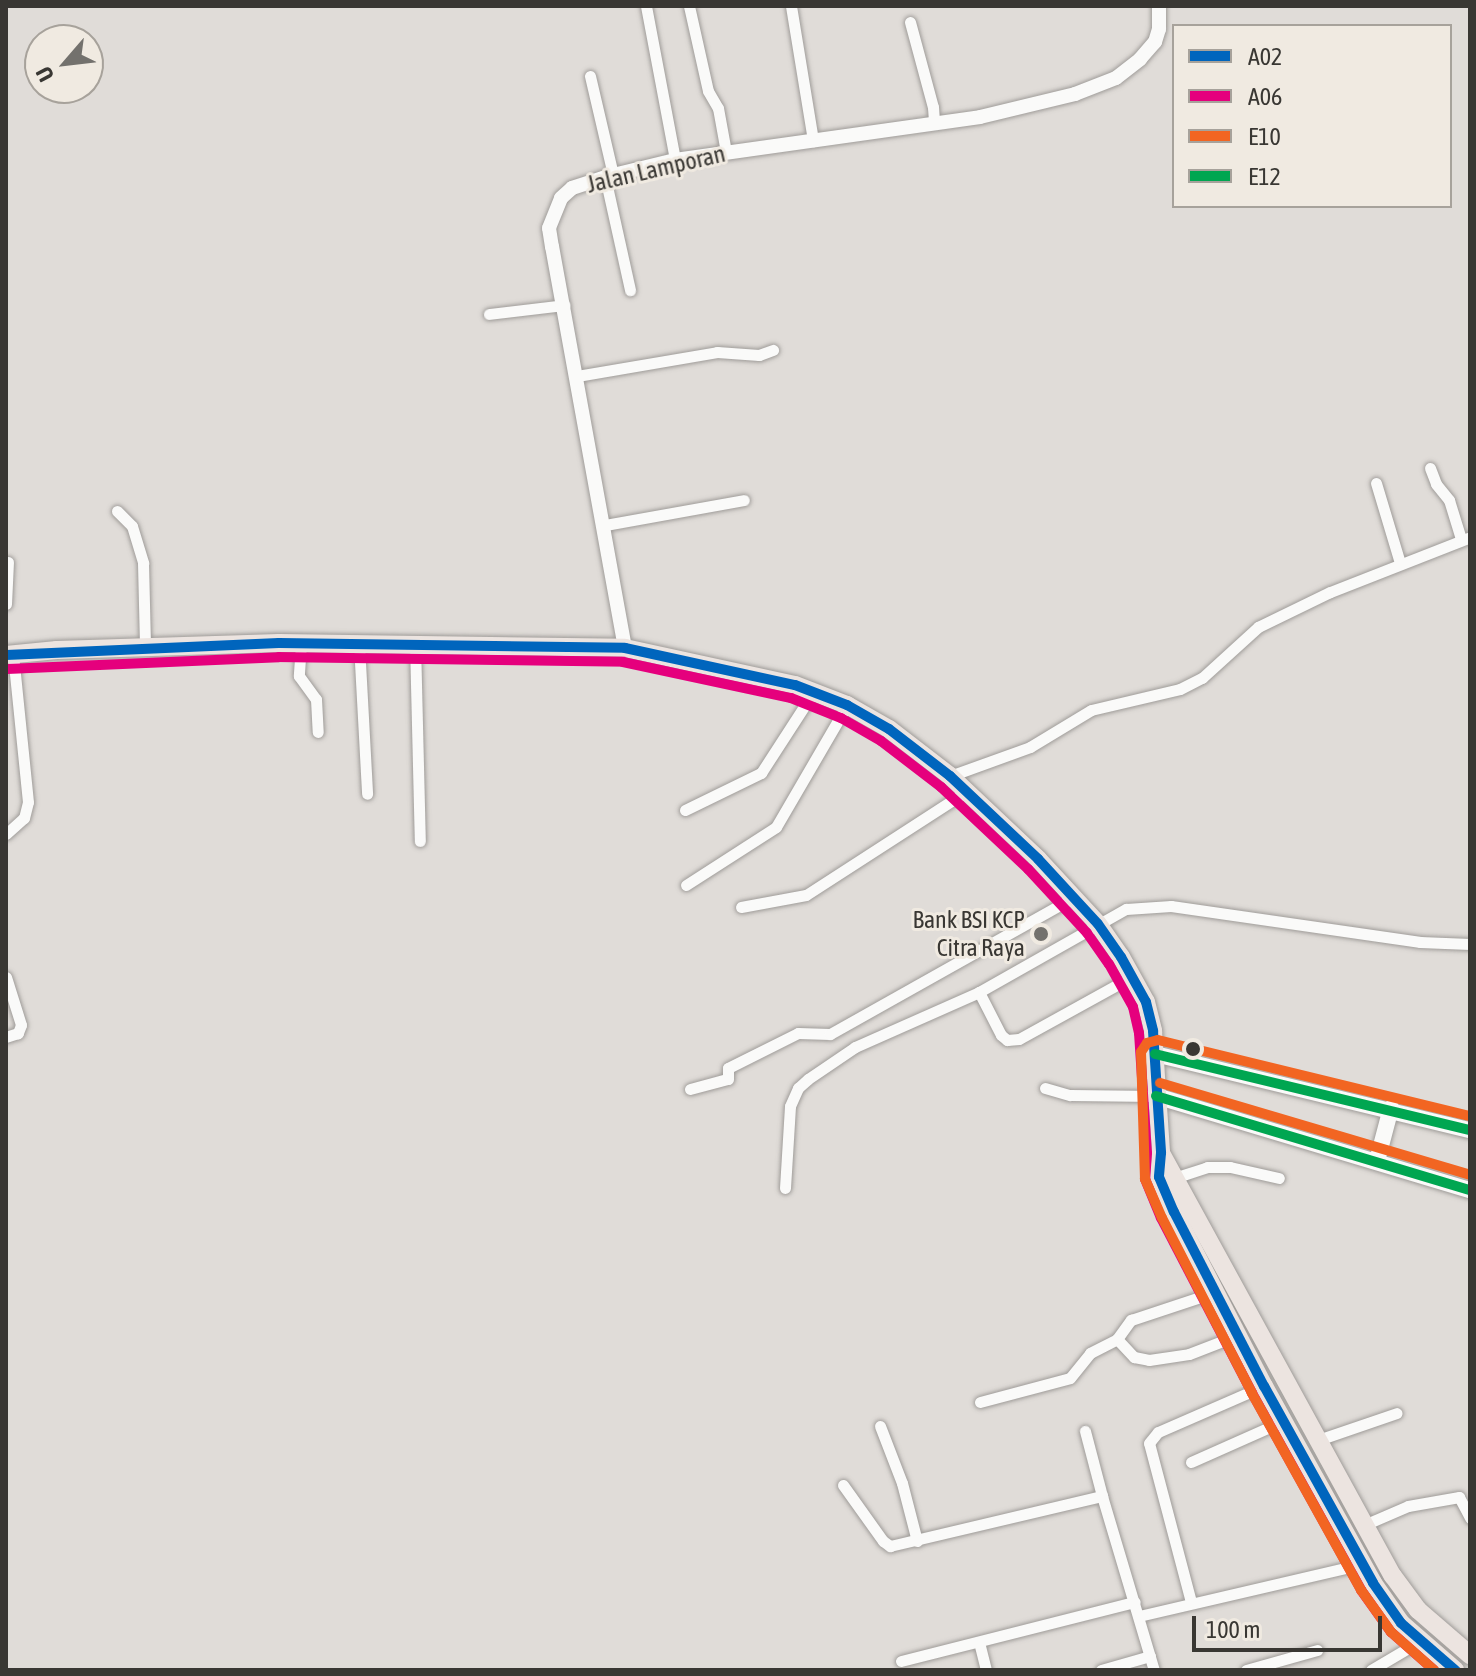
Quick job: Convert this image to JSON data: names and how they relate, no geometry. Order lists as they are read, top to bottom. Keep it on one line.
{"streets":{"street":["Jalan Lamporan"]},"places":["Bank BSI KCP Citra Raya"],"lines":["transit line A02","transit line A06","transit line E10","transit line E12"],"legend":["A02","A06","E10","E12"],"scale_bar":"100 m","north":"bottom left"}
